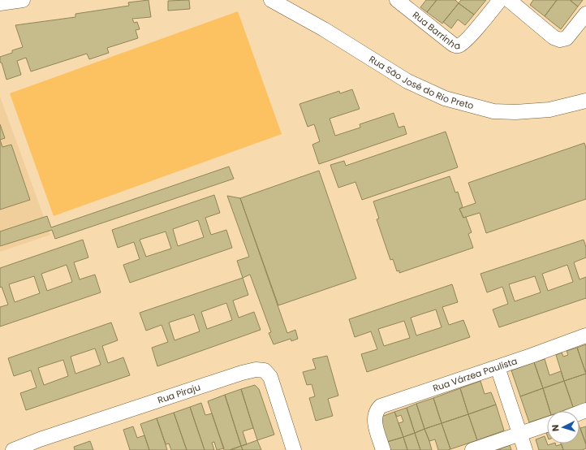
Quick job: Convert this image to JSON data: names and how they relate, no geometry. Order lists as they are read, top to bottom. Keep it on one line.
{"streets":{"street":["Rua Barrinha","Rua São José do Rio Preto","Rua Várzea Paulista","Rua Piraju"]},"north":"left"}
